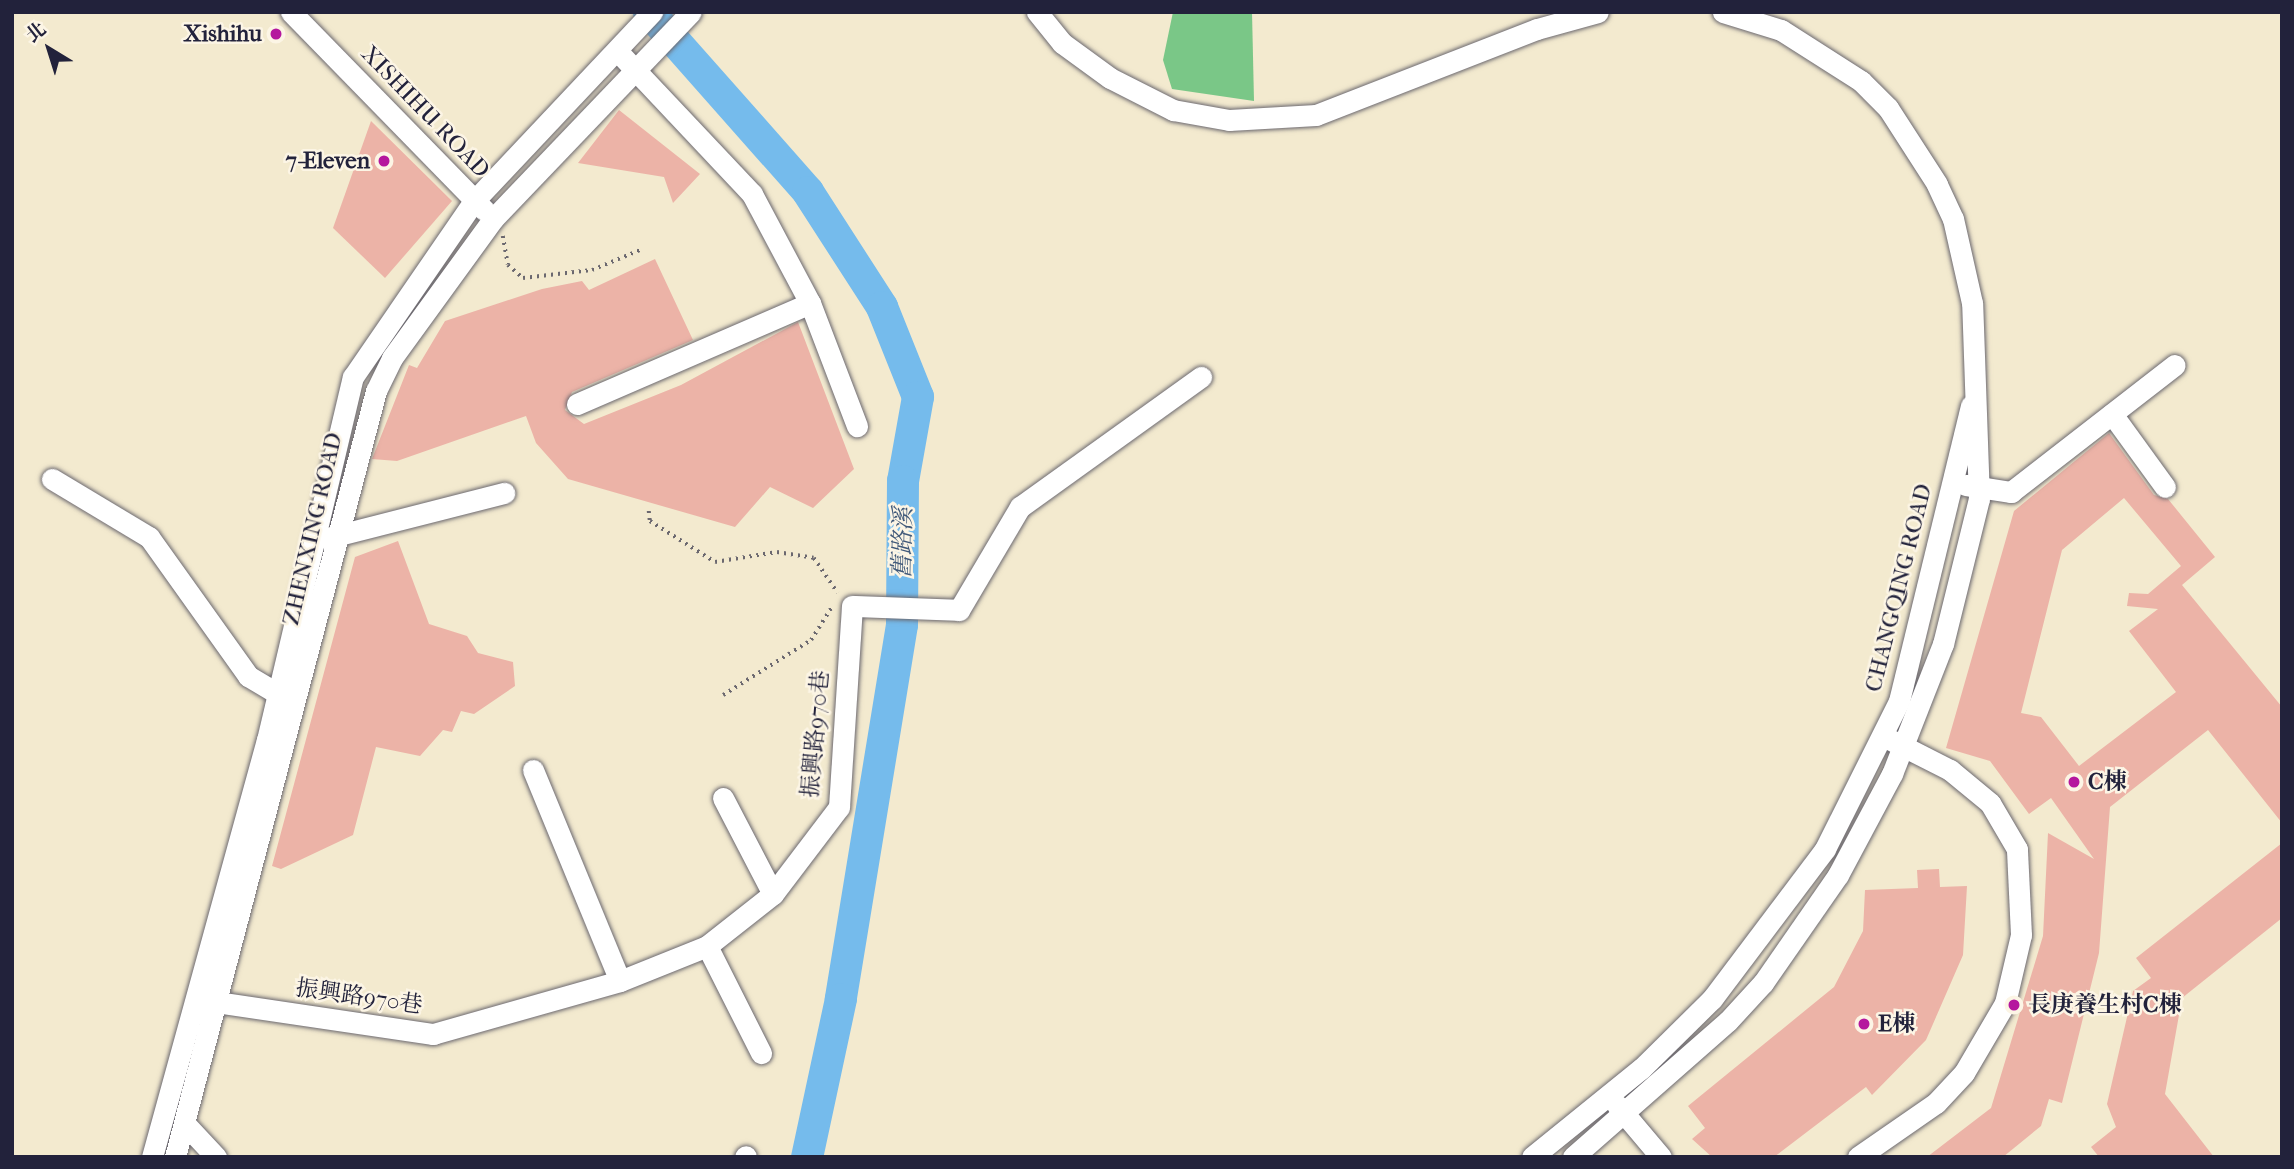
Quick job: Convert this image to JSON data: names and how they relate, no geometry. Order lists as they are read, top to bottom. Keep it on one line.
{"streets":{"street":["XISHIHU ROAD","ZHENXING ROAD","CHANGQING ROAD","振興路970巷"]},"crossings":[["XISHIHU ROAD","ZHENXING ROAD"],["ZHENXING ROAD","振興路970巷"]],"water":["舊路溪"],"places":["Xishihu","7-Eleven","C棟","長庚養生村C棟","E棟"],"north":"top left"}
